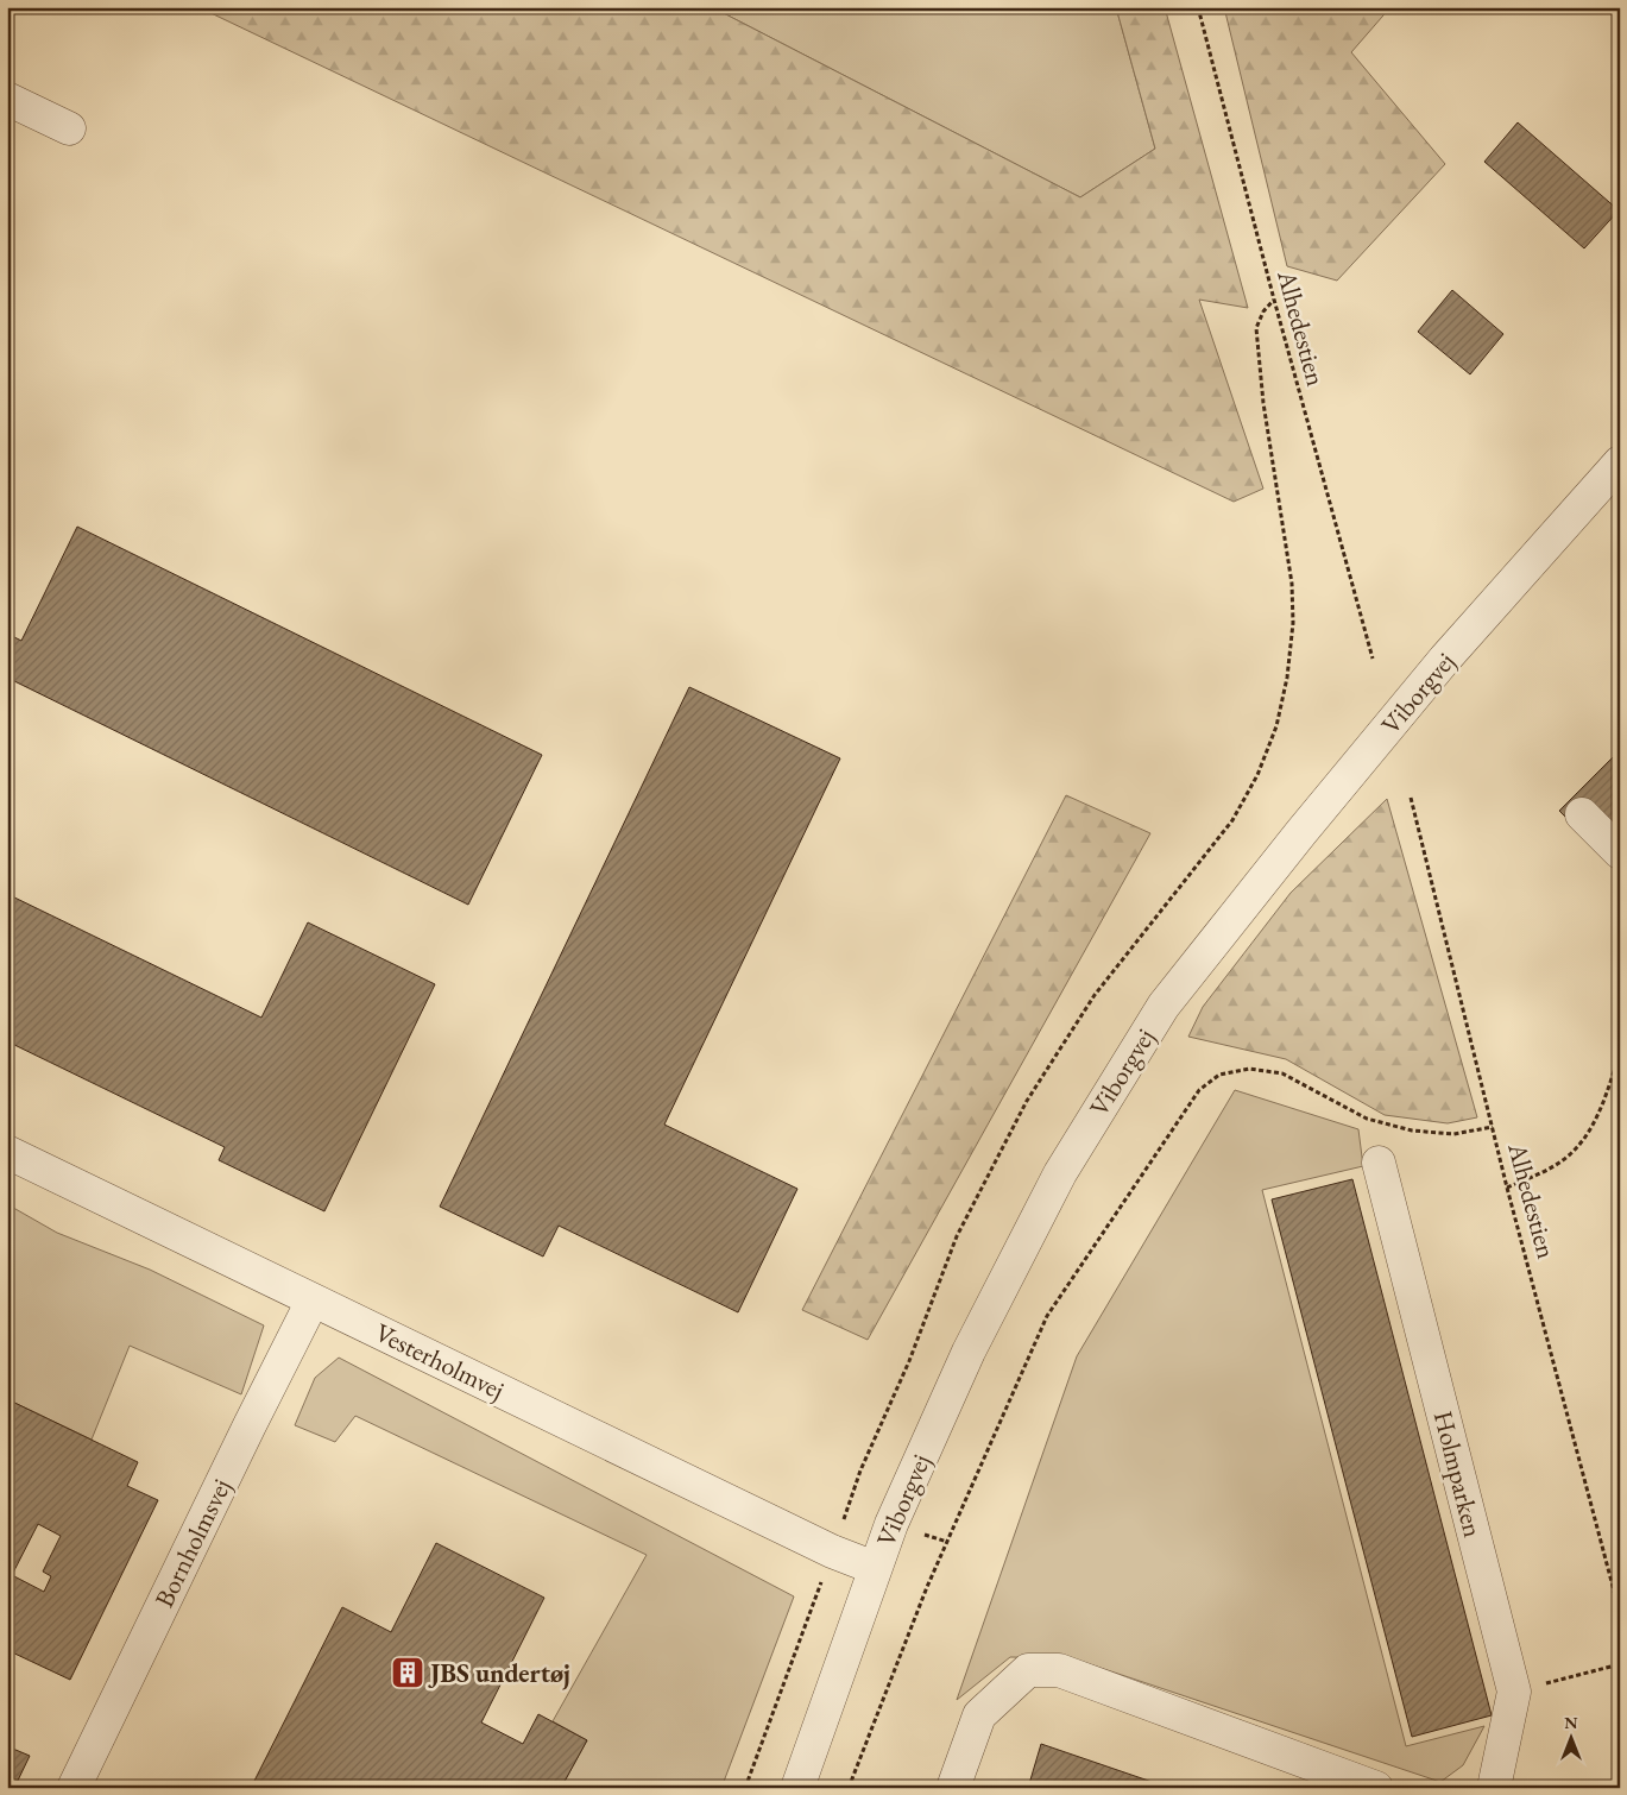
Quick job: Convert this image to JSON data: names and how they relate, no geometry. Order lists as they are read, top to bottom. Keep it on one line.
{"streets":{"street":["Viborgvej","Vesterholmvej","Holmparken","Bornholmsvej"],"path":["Alhedestien"]},"crossings":[["Viborgvej","Vesterholmvej"],["Vesterholmvej","Bornholmsvej"]],"places":{"building":["JBS undertøj"]},"north":"top"}
